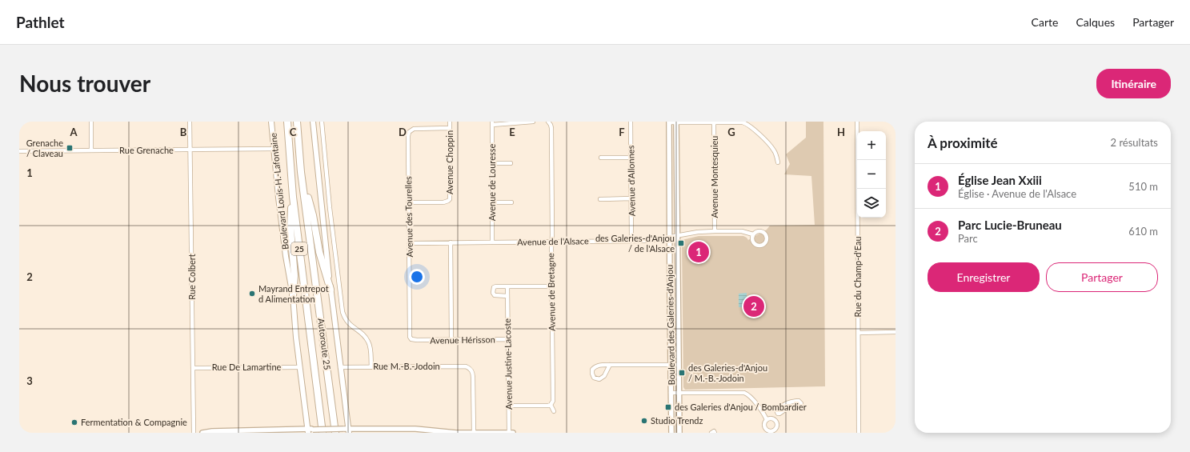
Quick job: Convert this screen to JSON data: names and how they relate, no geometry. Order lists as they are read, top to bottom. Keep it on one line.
{"streets":{"highway":["25","Autoroute 25"],"main road":["Boulevard Louis-H.-Lafontaine"],"street":["Rue Grenache","Avenue Choppin","Avenue Montesquieu","Avenue d'Allonnes","Avenue de Louresse","Avenue des Tourelles","Avenue de l'Alsace","Rue Colbert","Rue du Champ-d'Eau","Avenue de Bretagne","Boulevard des Galeries-d'Anjou","Avenue Hérisson","Avenue Justine-Lacoste","Rue M.-B.-Jodoin","Rue De Lamartine"]},"crossings":[["Rue Grenache","Boulevard Louis-H.-Lafontaine"],["Rue Grenache","Rue Colbert"],["Avenue Choppin","Avenue des Tourelles"],["Avenue Montesquieu","Avenue de l'Alsace"],["Avenue d'Allonnes","Avenue de l'Alsace"],["Avenue de Louresse","Avenue de l'Alsace"],["Boulevard Louis-H.-Lafontaine","Rue De Lamartine"],["Avenue des Tourelles","Avenue de l'Alsace"],["Avenue des Tourelles","Avenue Hérisson"],["Avenue de l'Alsace","Avenue de Bretagne"],["Avenue de l'Alsace","Boulevard des Galeries-d'Anjou"],["Rue Colbert","Rue De Lamartine"],["Avenue Hérisson","Avenue Justine-Lacoste"]],"places":{"transit":["Grenache / Claveau","des Galeries-d'Anjou / de l'Alsace","des Galeries-d'Anjou / M.-B.-Jodoin","des Galeries d'Anjou / Bombardier"],"other":["Mayrand Entrepot d Alimentation","Studio Trendz","Fermentation & Compagnie"]},"page":{"header":"Pathlet","nav":["Carte","Calques","Partager"],"buttons":["Itinéraire",["Enregistrer","Partager"]],"title":"Nous trouver","heading":["À proximité","2 résultats"],"map_buttons":["+","−"],"list":[{"mark":"1","name":"Église Jean Xxiii","note":"Église · Avenue de l'Alsace","value":"510 m"},{"mark":"2","name":"Parc Lucie-Bruneau","note":"Parc","value":"610 m"}],"pins":["1","2"]},"grid":{"columns":["A","B","C","D","E","F","G","H"],"rows":["1","2","3"]}}
